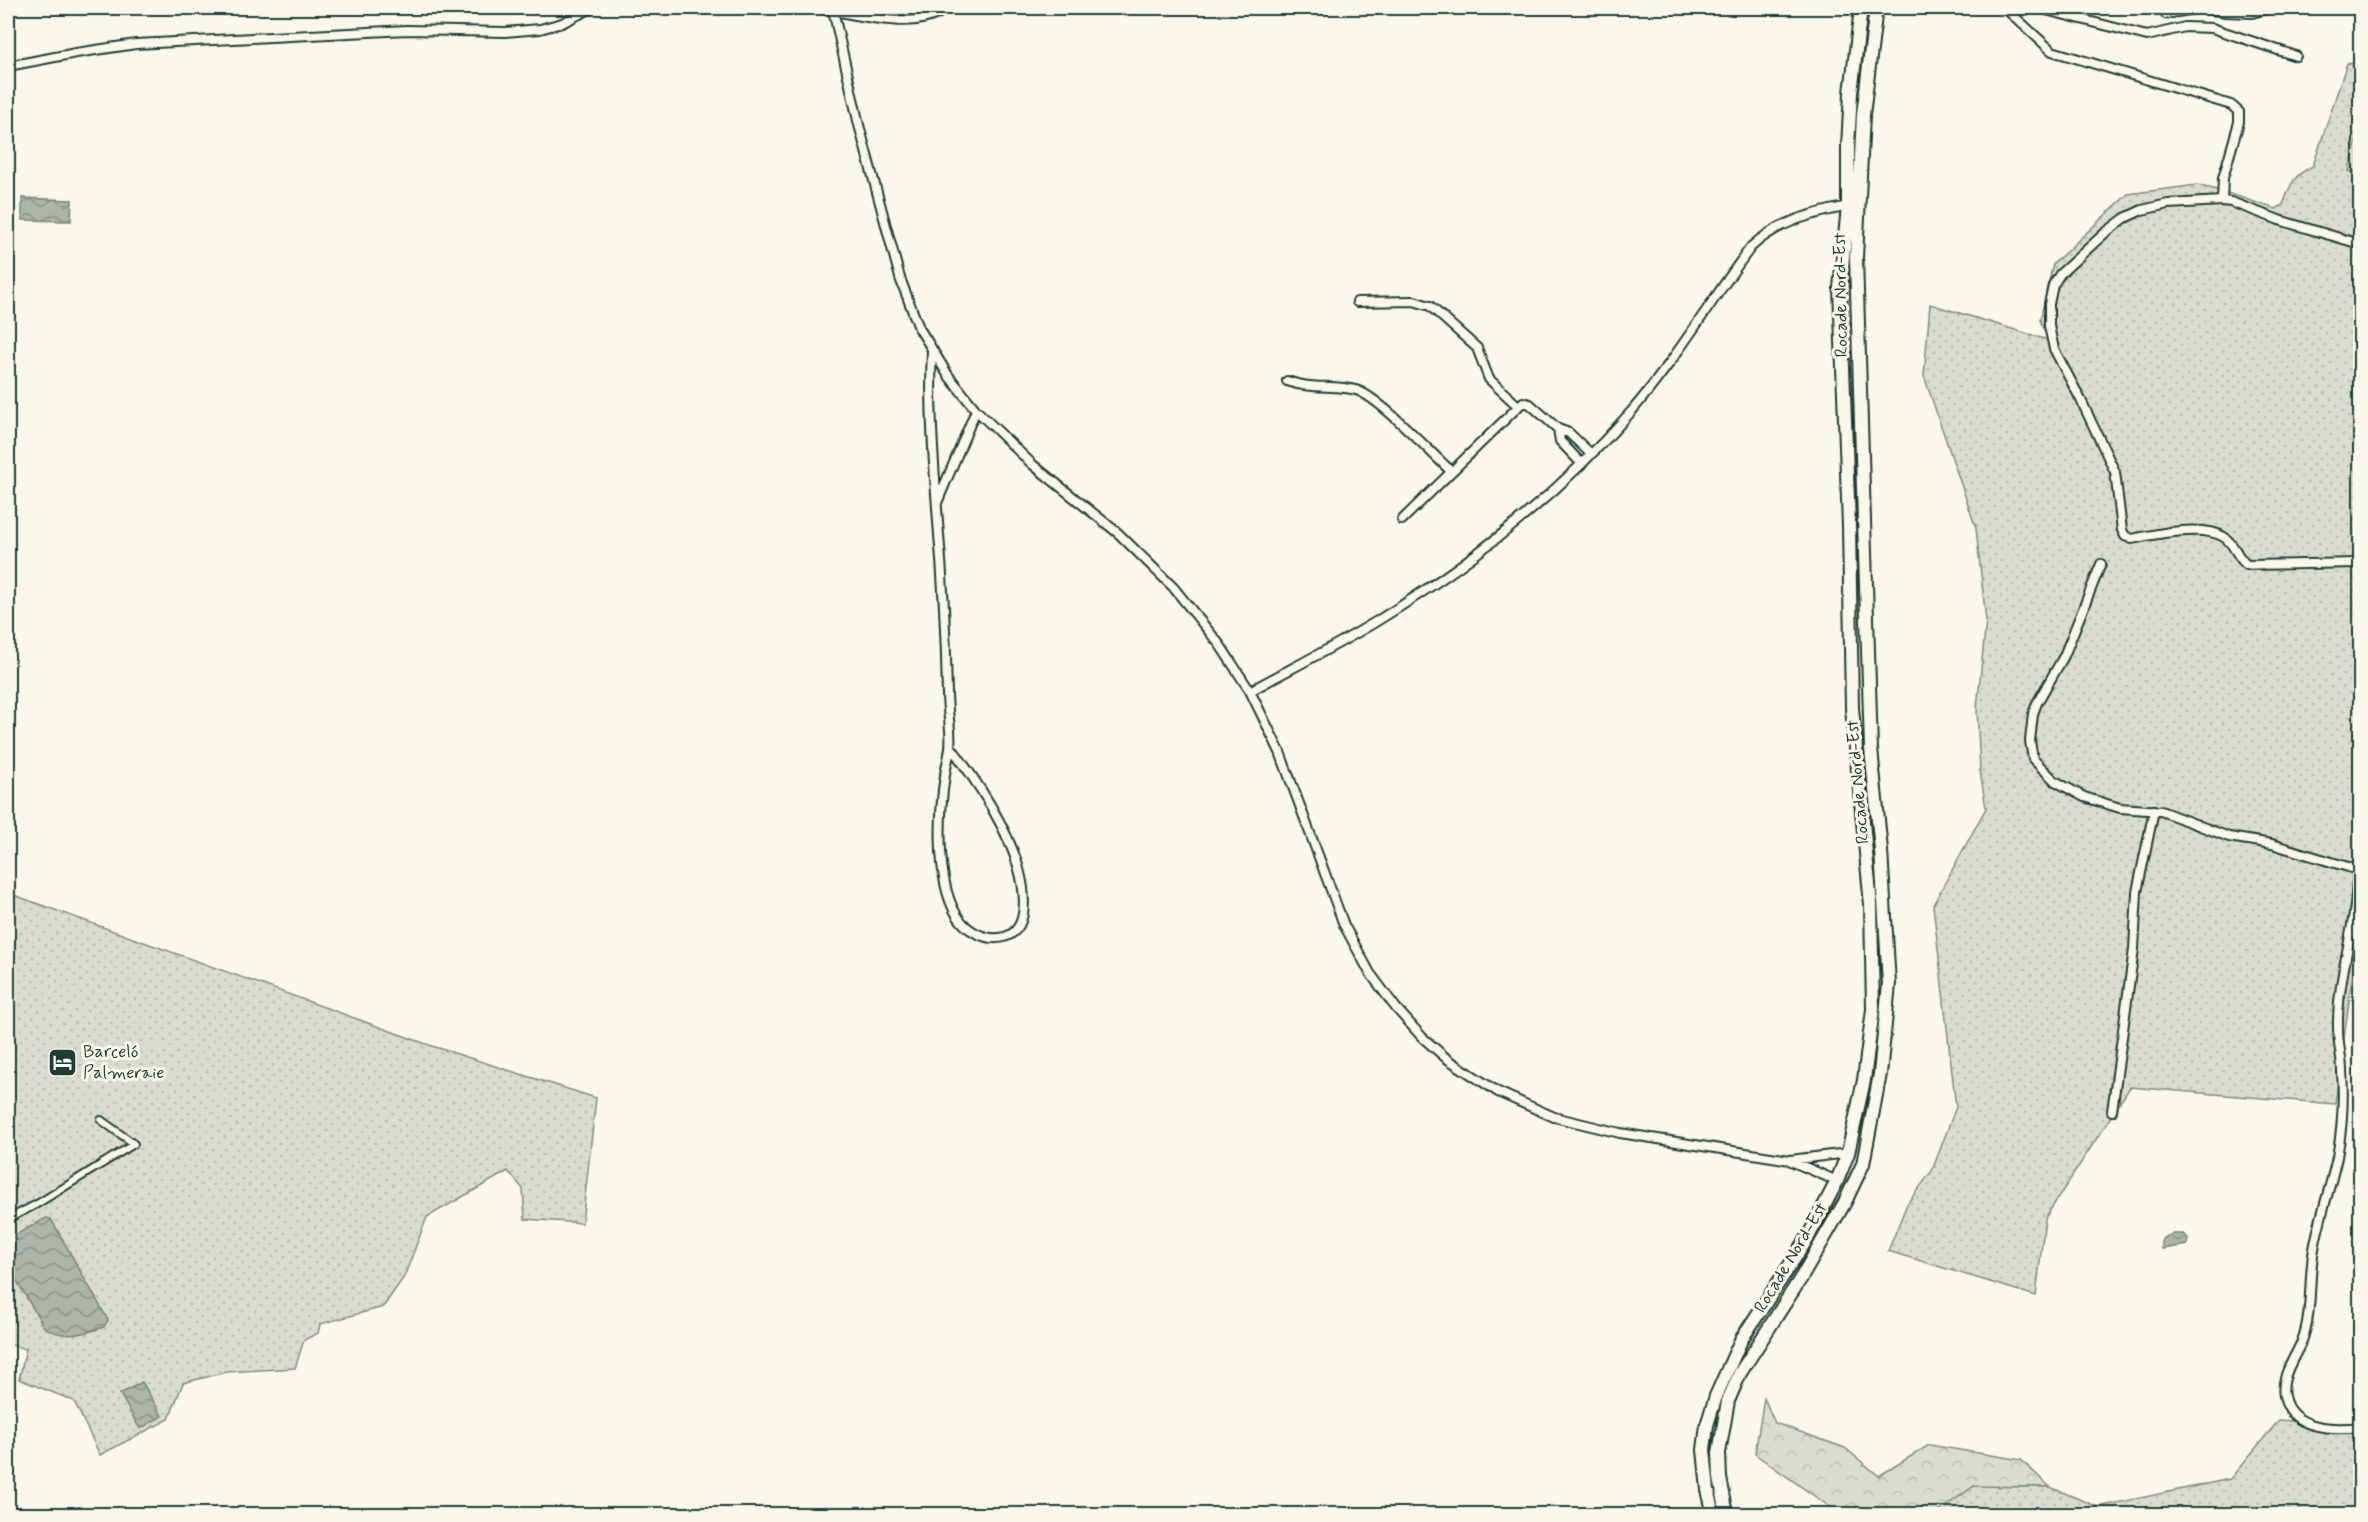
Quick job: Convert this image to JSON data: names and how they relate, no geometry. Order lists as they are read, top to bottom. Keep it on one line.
{"streets":{"highway":["Rocade Nord-Est"]},"places":{"hotel":["Barceló Palmeraie"]}}
